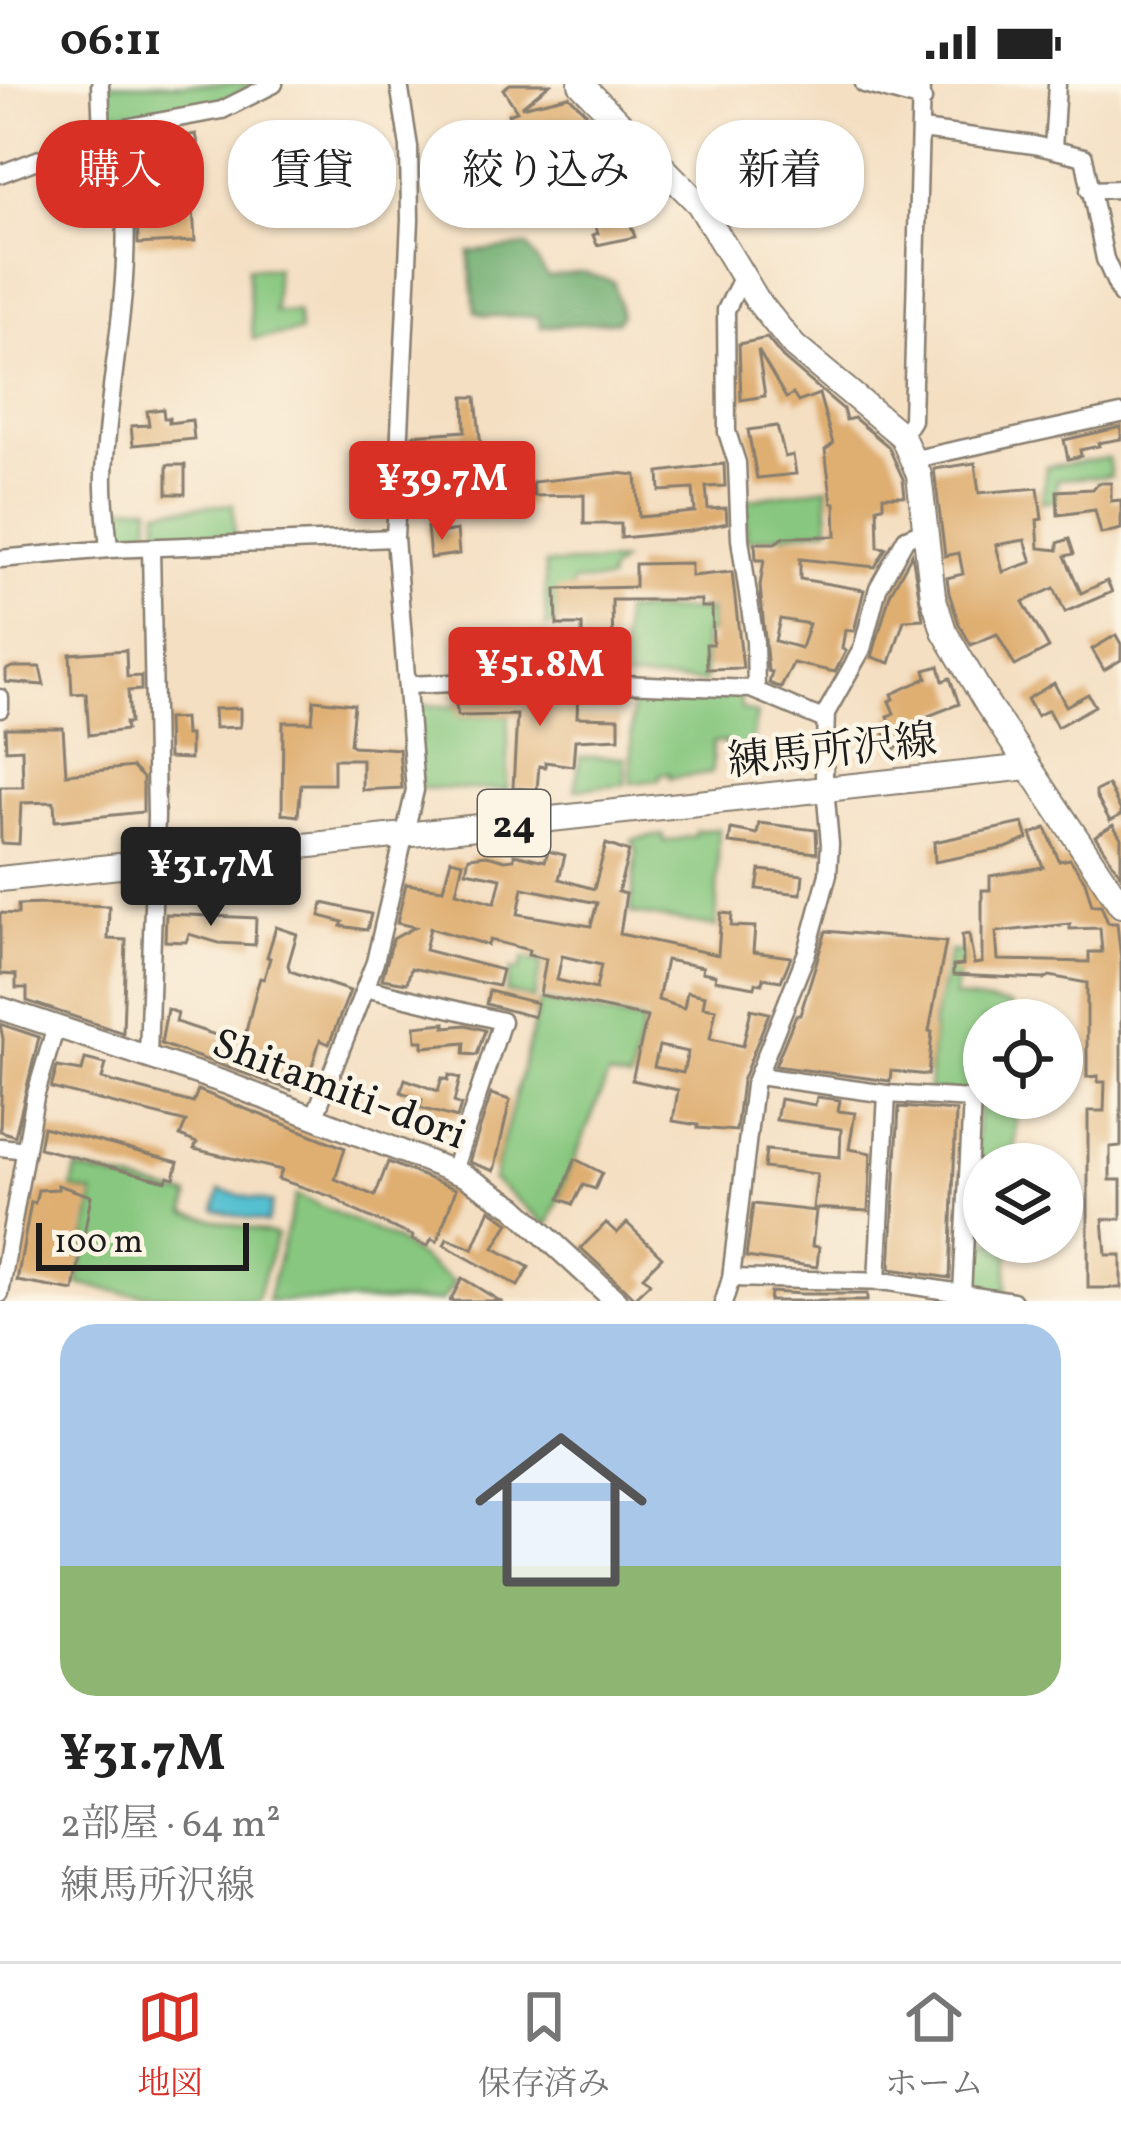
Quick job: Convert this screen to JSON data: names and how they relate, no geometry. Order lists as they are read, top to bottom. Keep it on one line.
{"streets":{"main road":["練馬所沢線","24"],"street":["Shitamiti-dori"]},"scale_bar":"100 m","page":{"status":"06:11","chip":["購入","賃貸","絞り込み","新着"],"price":["¥39.7M","¥51.8M","¥31.7M"],"scale":"100 m","list":[{"name":"¥31.7M","note":"2部屋 · 64 m² · 練馬所沢線"}],"tabs":["地図","保存済み","ホーム"]}}
